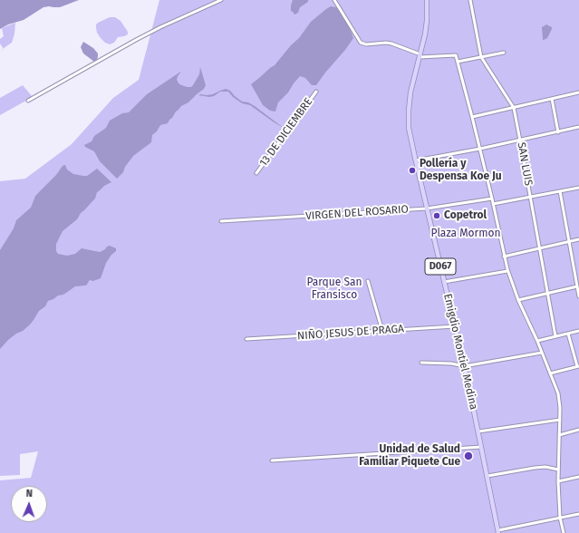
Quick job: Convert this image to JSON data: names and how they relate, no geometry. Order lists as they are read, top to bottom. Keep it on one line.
{"streets":{"main road":["D067","Emigdio Montiel Medina"],"street":["13 DE DICIEMBRE","SAN LUIS","VIRGEN DEL ROSARIO","NIÑO JESUS DE PRAGA"]},"crossings":[["VIRGEN DEL ROSARIO","Emigdio Montiel Medina"],["NIÑO JESUS DE PRAGA","Emigdio Montiel Medina"]],"parks":["Plaza Mormon","Parque San Fransisco"],"places":["Pollería y Despensa Koe Ju","Copetrol","Unidad de Salud Familiar Piquete Cue"],"north":"top"}
